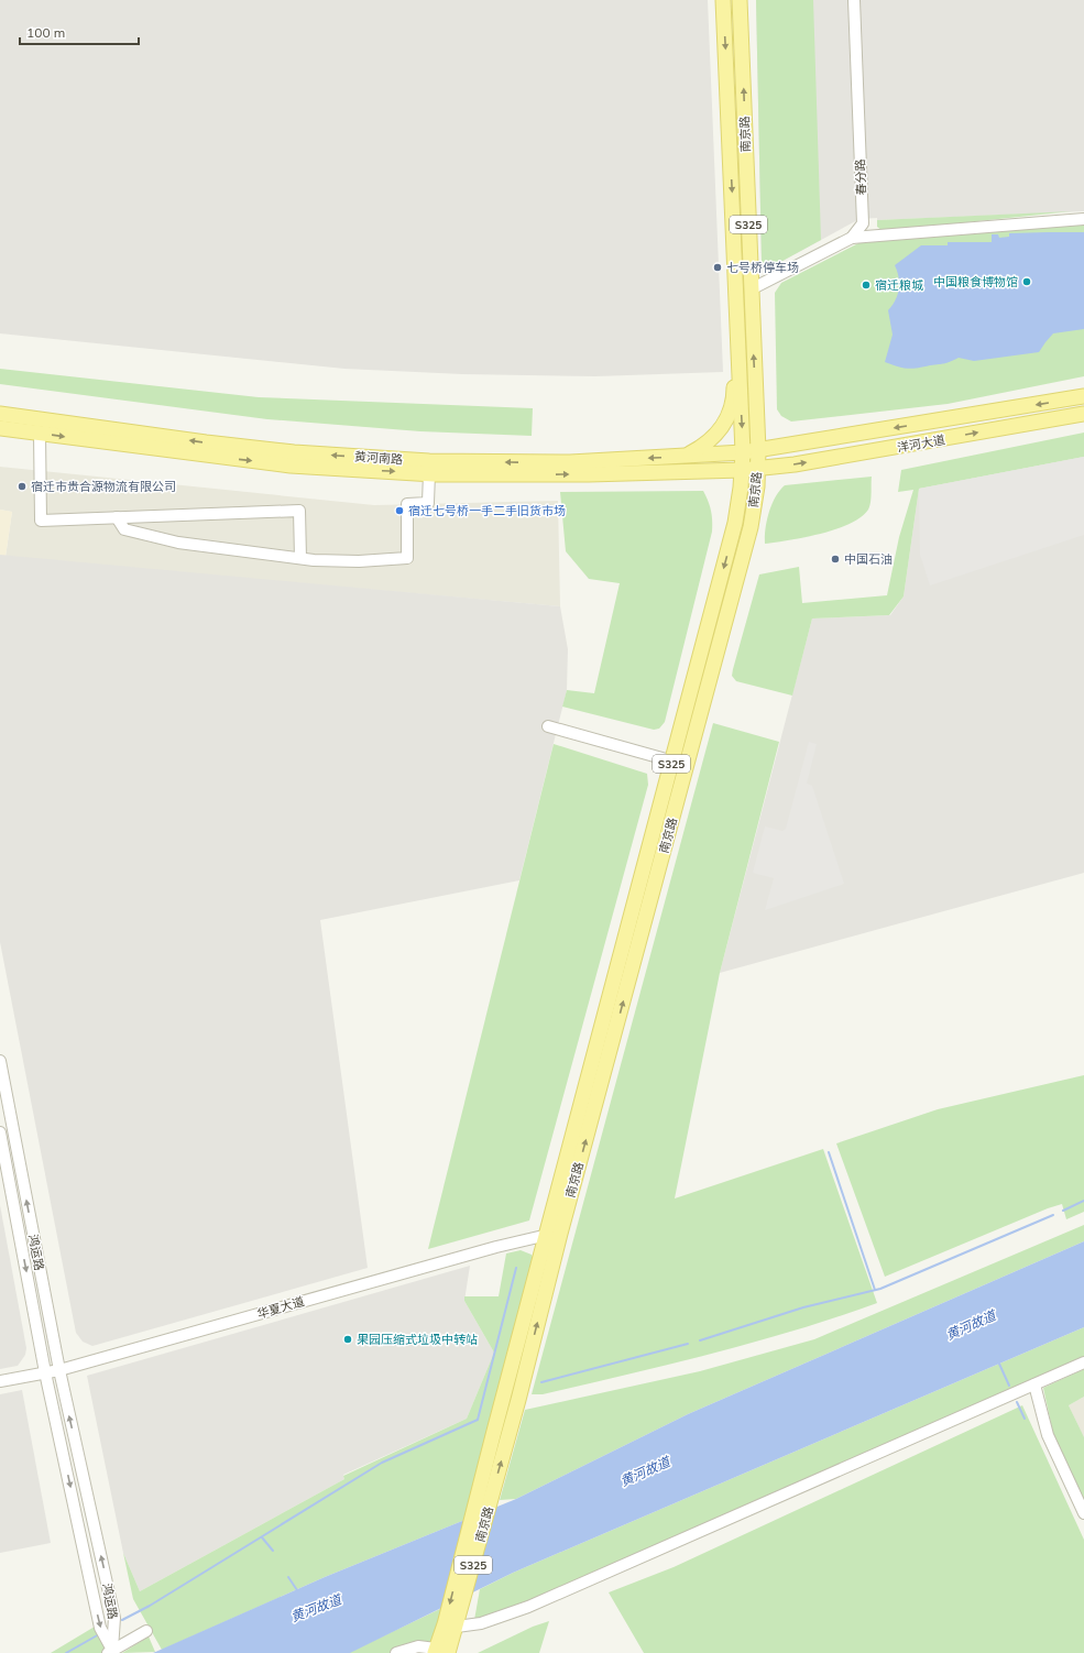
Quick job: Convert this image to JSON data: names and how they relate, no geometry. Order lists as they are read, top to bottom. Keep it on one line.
{"streets":{"main road":["南京路","S325","洋河大道","黄河南路"],"street":["春分路","鸿运路","华夏大道"]},"crossings":[["南京路","洋河大道"],["南京路","黄河南路"],["南京路","华夏大道"],["洋河大道","黄河南路"],["鸿运路","华夏大道"]],"water":["黄河故道"],"places":["七号桥停车场","中国粮食博物馆","宿迁粮城","宿迁市贵合源物流有限公司","宿迁七号桥一手二手旧货市场","中国石油","果园压缩式垃圾中转站"],"scale_bar":"100 m"}
